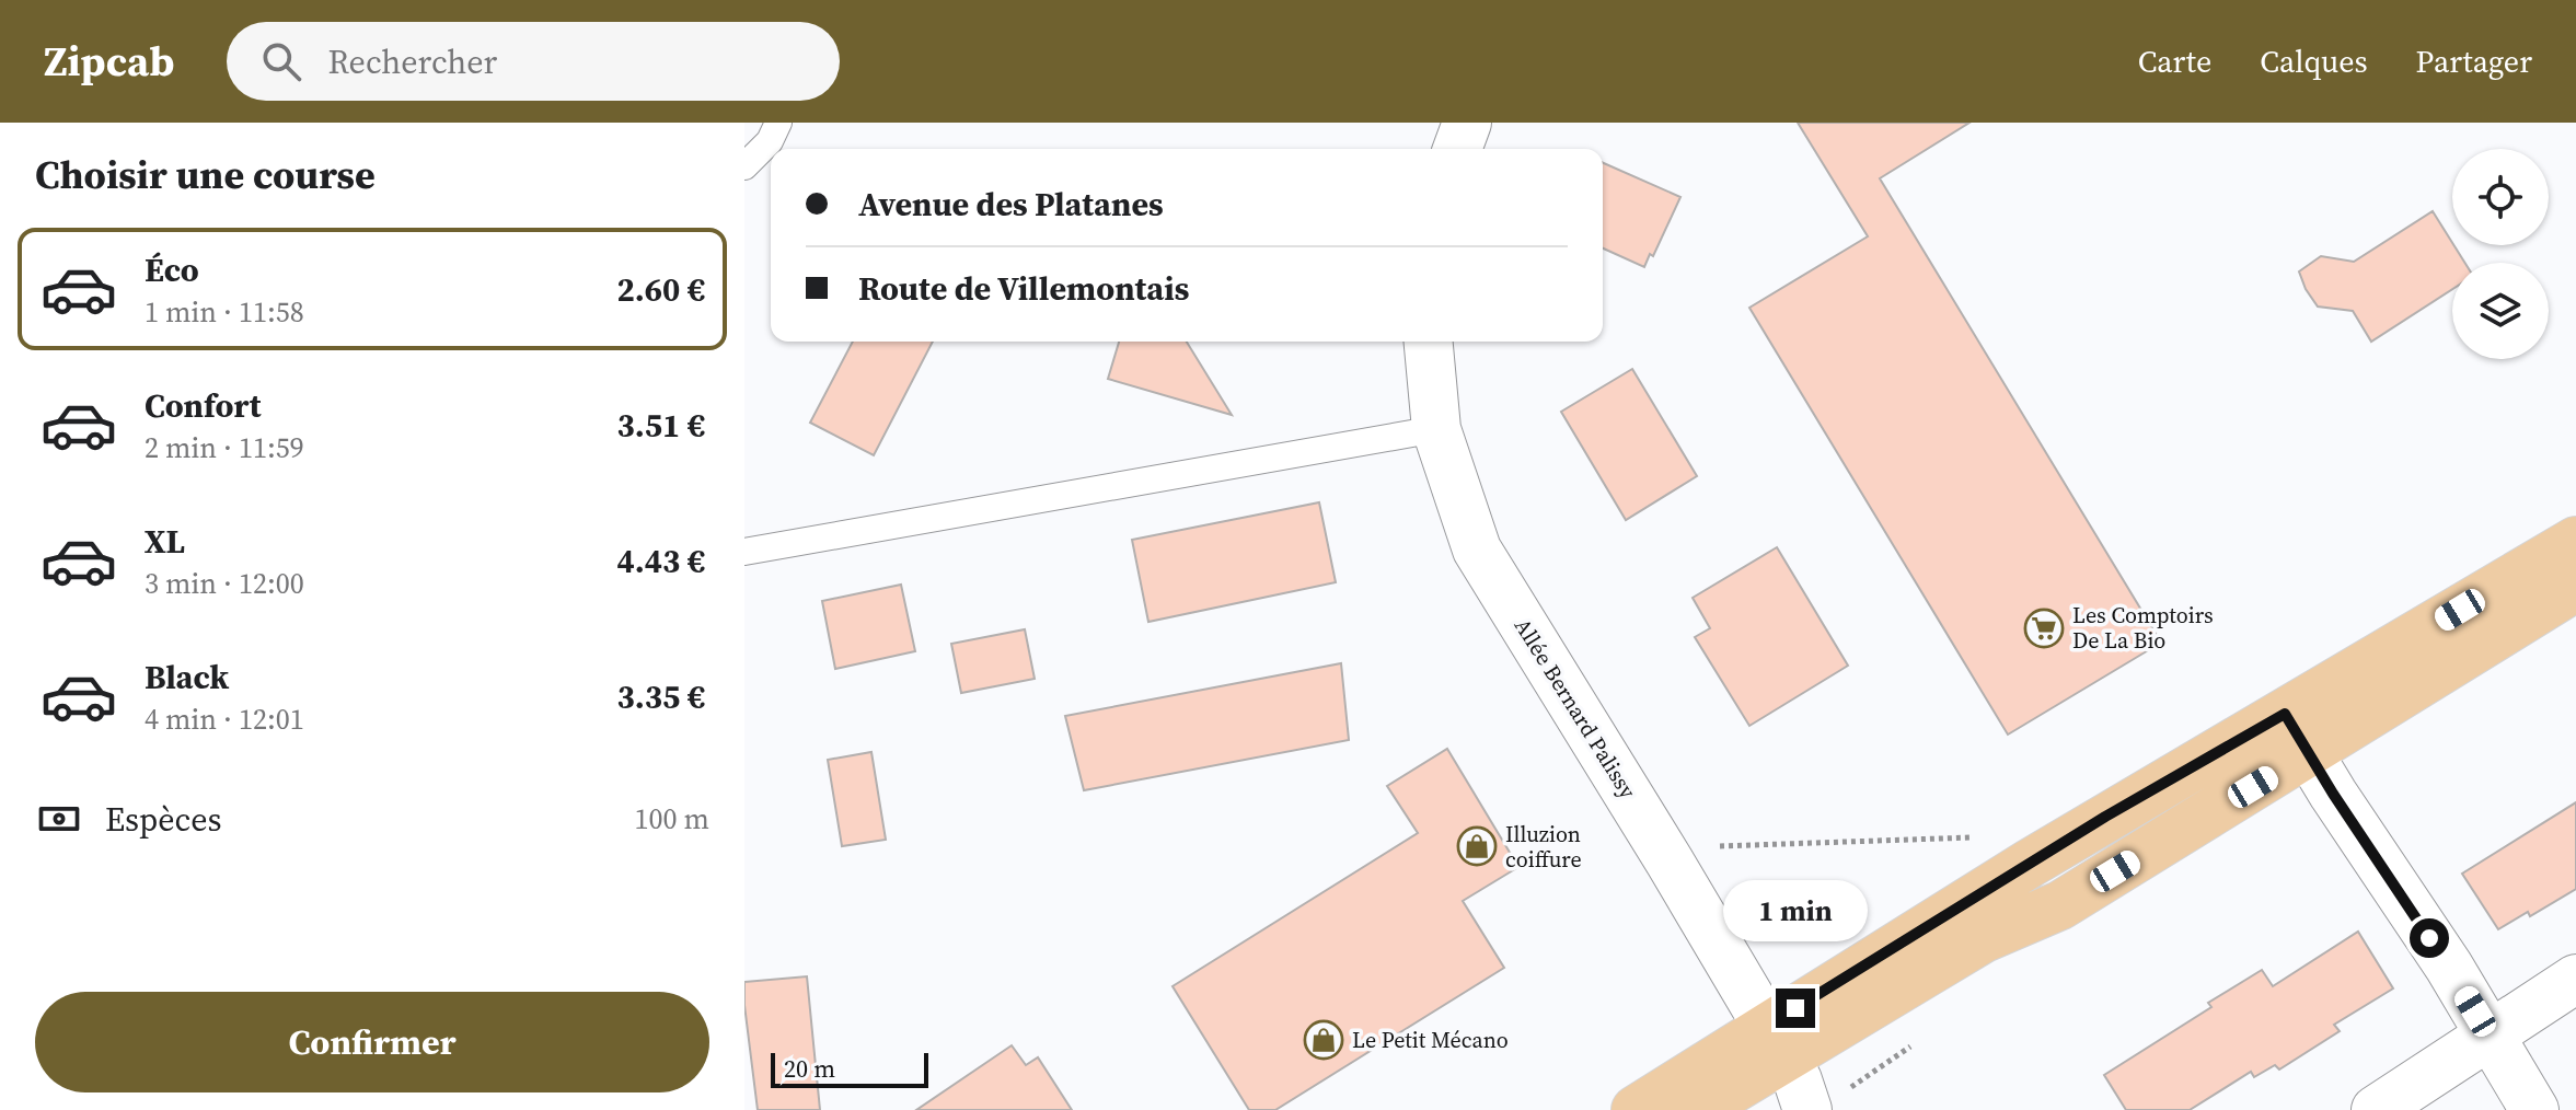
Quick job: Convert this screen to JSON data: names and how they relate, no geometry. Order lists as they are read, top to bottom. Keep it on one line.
{"streets":{"street":["Allée Bernard Palissy"]},"places":{"supermarket":["Les Comptoirs De La Bio"],"shop":["Illuzion coiffure","Le Petit Mécano"]},"scale_bar":"20 m","page":{"header":"Zipcab","search":"Rechercher","nav":["Carte","Calques","Partager"],"heading":"Choisir une course","banner":["Avenue des Platanes","Route de Villemontais"],"list":[{"name":"Éco","note":"1 min · 11:58","value":"2.60 €"},{"name":"Confort","note":"2 min · 11:59","value":"3.51 €"},{"name":"XL","note":"3 min · 12:00","value":"4.43 €"},{"name":"Black","note":"4 min · 12:01","value":"3.35 €"}],"pay":["Espèces","100 m"],"bubble":"1 min","buttons":"Confirmer","scale":"20 m"}}
